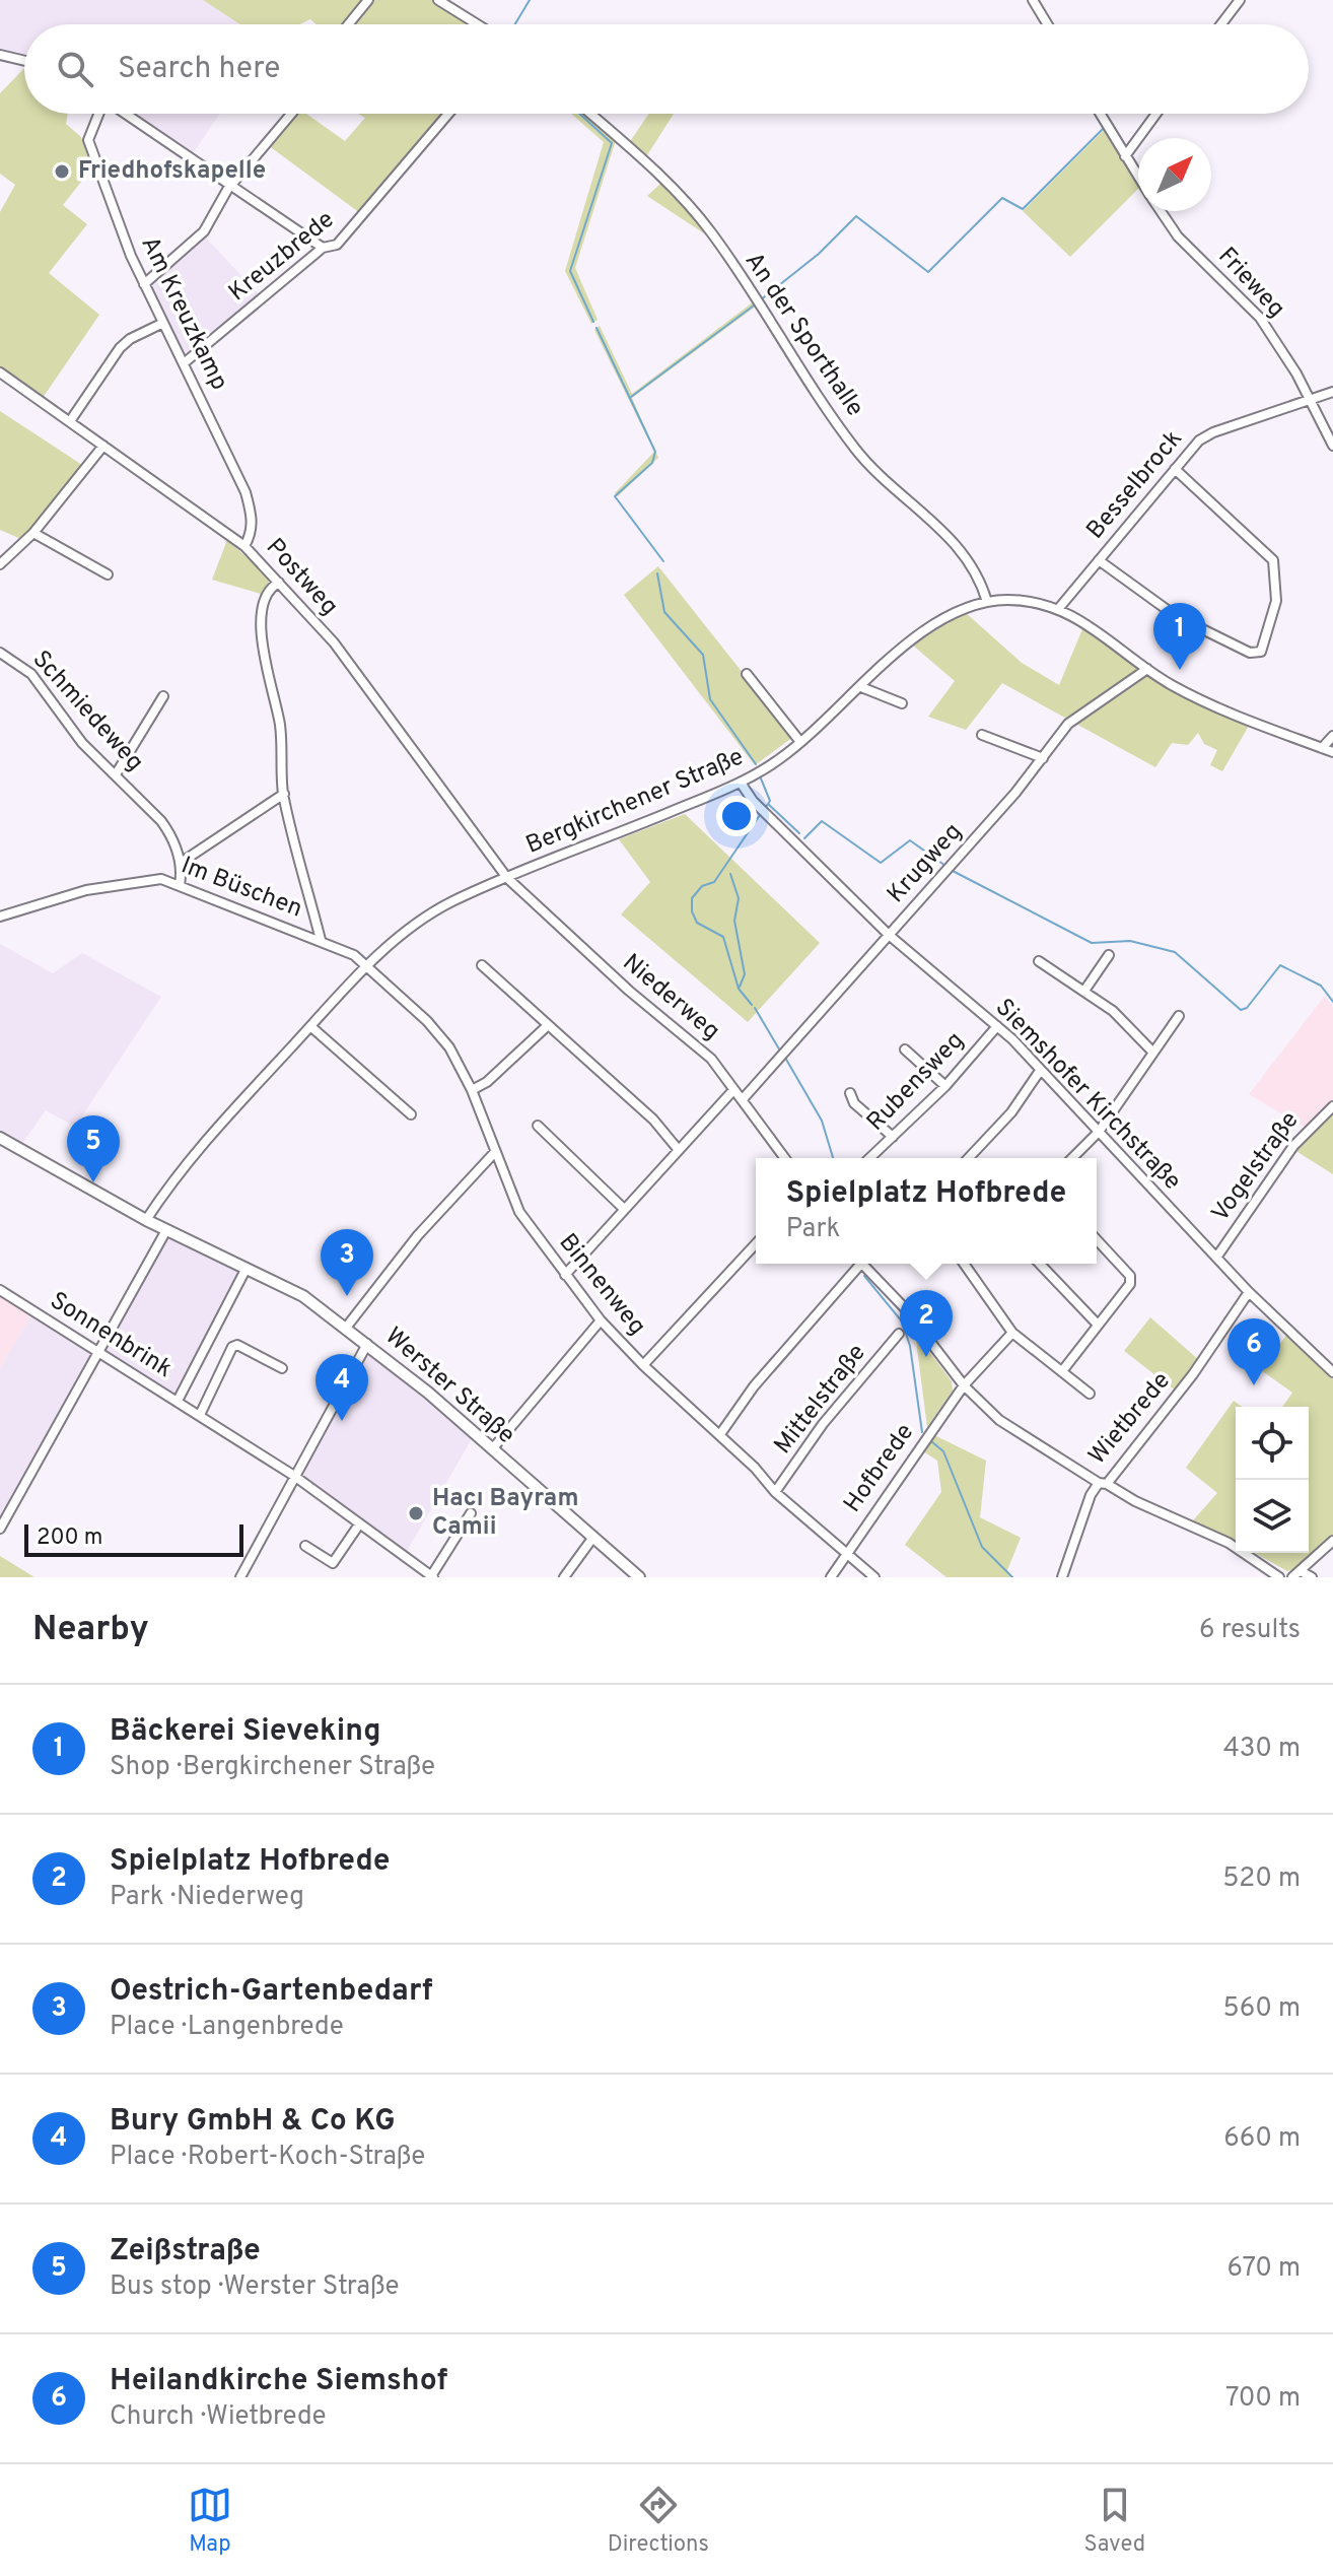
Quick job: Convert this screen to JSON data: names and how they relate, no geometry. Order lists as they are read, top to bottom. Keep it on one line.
{"streets":{"main road":["Werster Straße"],"street":["Kreuzbrede","Frieweg","Am Kreuzkamp","An der Sporthalle","Besselbrock","Postweg","Schmiedeweg","Bergkirchener Straße","Krugweg","Im Büschen","Niederweg","Rubensweg","Siemshofer Kirchstraße","Vogelstraße","Binnenweg","Sonnenbrink","Mittelstraße","Wietbrede","Hofbrede"]},"crossings":[["Kreuzbrede","Am Kreuzkamp"],["Frieweg","Besselbrock"],["Am Kreuzkamp","Postweg"],["An der Sporthalle","Bergkirchener Straße"],["Besselbrock","Bergkirchener Straße"],["Postweg","Bergkirchener Straße"],["Postweg","Niederweg"],["Schmiedeweg","Im Büschen"],["Bergkirchener Straße","Krugweg"],["Bergkirchener Straße","Im Büschen"],["Bergkirchener Straße","Niederweg"],["Bergkirchener Straße","Siemshofer Kirchstraße"],["Bergkirchener Straße","Binnenweg"],["Bergkirchener Straße","Werster Straße"],["Krugweg","Niederweg"],["Krugweg","Siemshofer Kirchstraße"],["Im Büschen","Binnenweg"],["Rubensweg","Siemshofer Kirchstraße"],["Siemshofer Kirchstraße","Vogelstraße"],["Siemshofer Kirchstraße","Wietbrede"],["Binnenweg","Mittelstraße"],["Binnenweg","Hofbrede"]],"places":["Friedhofskapelle","Hacı Bayram Camii"],"scale_bar":"200 m","north":"top right","page":{"search":"Search here","pins":["1","5","3","2","6","4"],"popup":["Spielplatz Hofbrede","Park"],"scale":"200 m","heading":["Nearby","6 results"],"list":[{"mark":"1","name":"Bäckerei Sieveking","note":"Shop · Bergkirchener Straße","value":"430 m"},{"mark":"2","name":"Spielplatz Hofbrede","note":"Park · Niederweg","value":"520 m"},{"mark":"3","name":"Oestrich-Gartenbedarf","note":"Place · Langenbrede","value":"560 m"},{"mark":"4","name":"Bury GmbH & Co KG","note":"Place · Robert-Koch-Straße","value":"660 m"},{"mark":"5","name":"Zeißstraße","note":"Bus stop · Werster Straße","value":"670 m"},{"mark":"6","name":"Heilandkirche Siemshof","note":"Church · Wietbrede","value":"700 m"}],"nav":["Map","Directions","Saved"]}}
